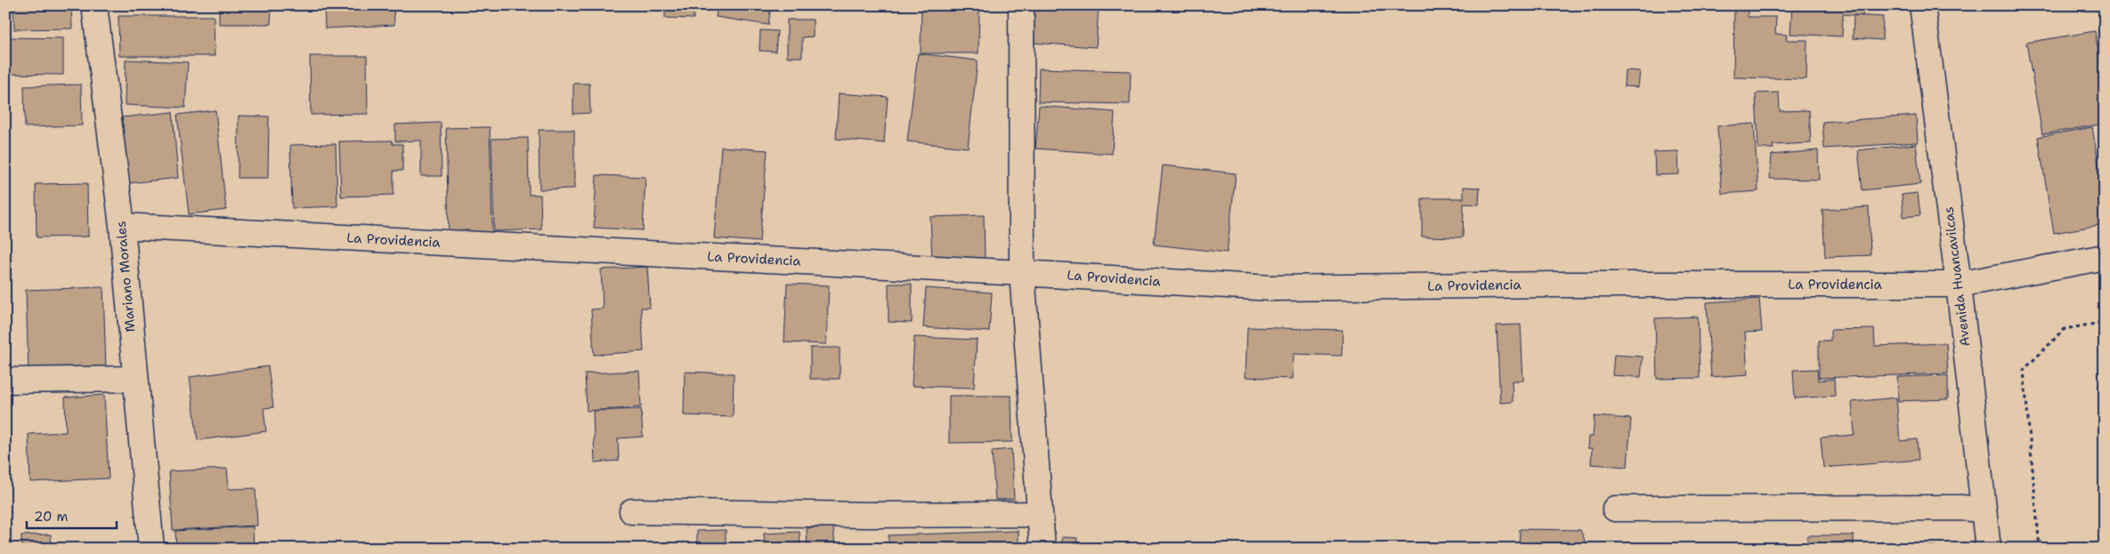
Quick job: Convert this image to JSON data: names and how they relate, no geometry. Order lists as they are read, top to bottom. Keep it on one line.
{"streets":{"street":["La Providencia","Mariano Morales","Avenida Huancavilcas"]},"crossings":[["La Providencia","Mariano Morales"],["La Providencia","Avenida Huancavilcas"]],"scale_bar":"20 m"}
